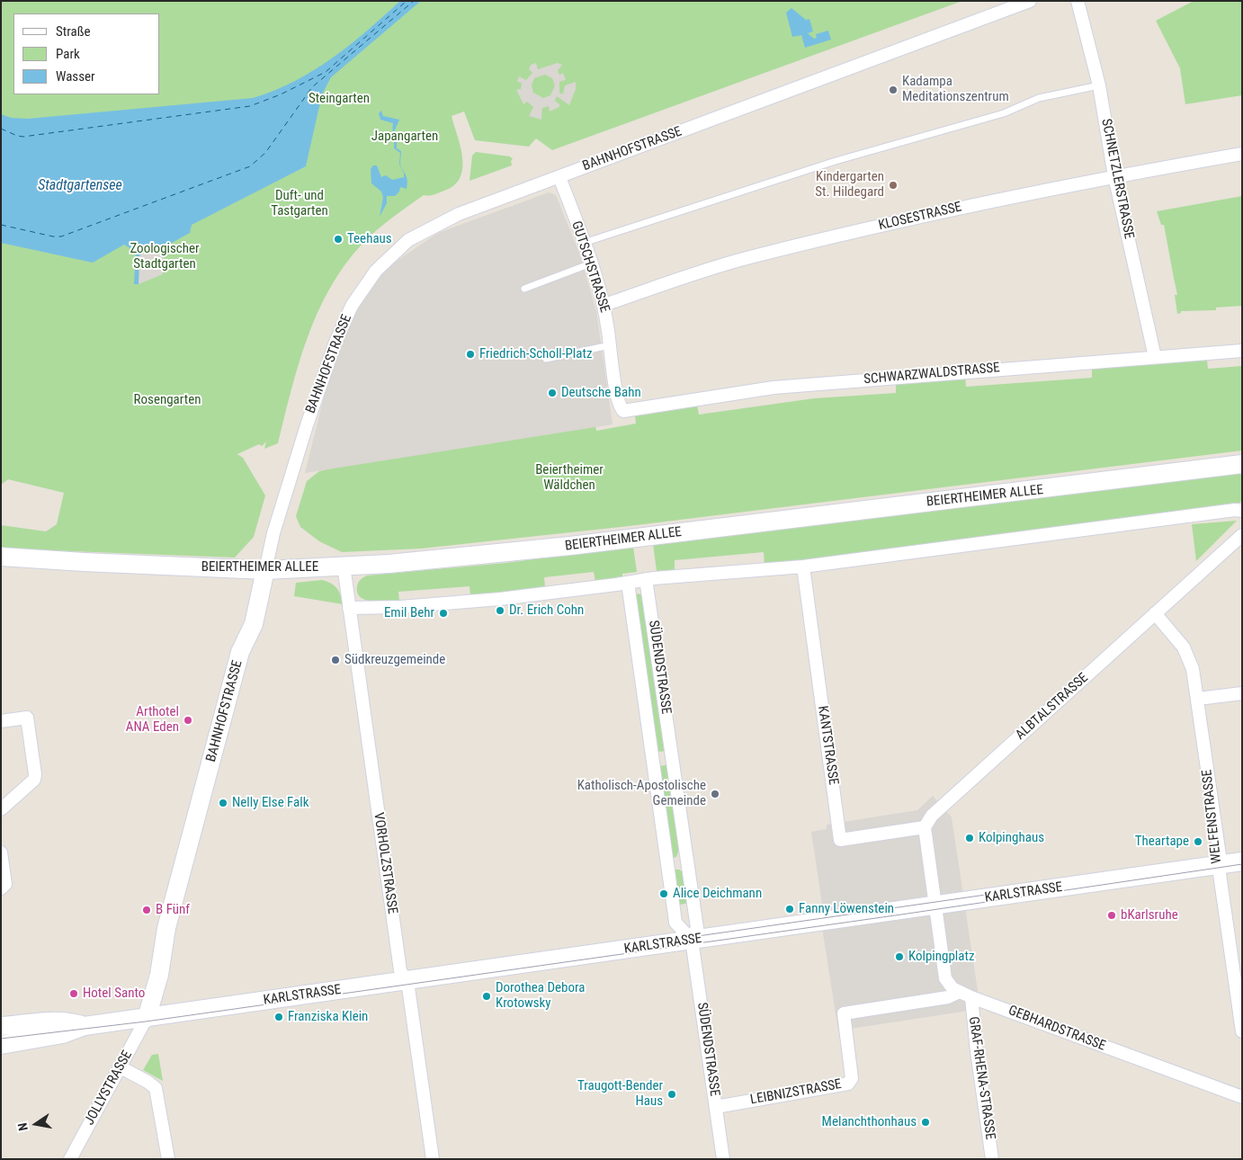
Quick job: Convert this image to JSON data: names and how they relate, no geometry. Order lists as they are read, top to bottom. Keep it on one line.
{"streets":{"street":["BAHNHOFSTRASSE","SCHNETZLERSTRASSE","KLOSESTRASSE","GUTSCHSTRASSE","SCHWARZWALDSTRASSE","BEIERTHEIMER ALLEE","SÜDENDSTRASSE","ALBTALSTRASSE","KANTSTRASSE","WELFENSTRASSE","VORHOLZSTRASSE","KARLSTRASSE","GEBHARDSTRASSE","GRAF-RHENA-STRASSE","JOLLYSTRASSE","LEIBNIZSTRASSE"]},"crossings":[["BAHNHOFSTRASSE","GUTSCHSTRASSE"],["BAHNHOFSTRASSE","BEIERTHEIMER ALLEE"],["BAHNHOFSTRASSE","KARLSTRASSE"],["BAHNHOFSTRASSE","JOLLYSTRASSE"],["SCHNETZLERSTRASSE","KLOSESTRASSE"],["SCHNETZLERSTRASSE","SCHWARZWALDSTRASSE"],["KLOSESTRASSE","GUTSCHSTRASSE"],["GUTSCHSTRASSE","SCHWARZWALDSTRASSE"],["BEIERTHEIMER ALLEE","VORHOLZSTRASSE"],["SÜDENDSTRASSE","KARLSTRASSE"],["SÜDENDSTRASSE","LEIBNIZSTRASSE"],["ALBTALSTRASSE","KANTSTRASSE"],["ALBTALSTRASSE","WELFENSTRASSE"],["WELFENSTRASSE","KARLSTRASSE"],["VORHOLZSTRASSE","KARLSTRASSE"],["KARLSTRASSE","GEBHARDSTRASSE"],["KARLSTRASSE","JOLLYSTRASSE"],["GEBHARDSTRASSE","GRAF-RHENA-STRASSE"],["GEBHARDSTRASSE","LEIBNIZSTRASSE"]],"water":["Stadtgartensee"],"parks":["Steingarten","Japangarten","Duft- und Tastgarten","Zoologischer Stadtgarten","Rosengarten","Beiertheimer Wäldchen"],"places":["Kadampa Meditationszentrum","Kindergarten St. Hildegard","Teehaus","Friedrich-Scholl-Platz","Deutsche Bahn","Dr. Erich Cohn","Emil Behr","Südkreuzgemeinde","Arthotel ANA Eden","Katholisch-Apostolische Gemeinde","Nelly Else Falk","Kolpinghaus","Theartape","Alice Deichmann","Fanny Löwenstein","B Fünf","bKarlsruhe","Kolpingplatz","Hotel Santo","Dorothea Debora Krotowsky","Franziska Klein","Traugott-Bender Haus","Melanchthonhaus"],"legend":["Straße","Park","Wasser"],"north":"left"}
